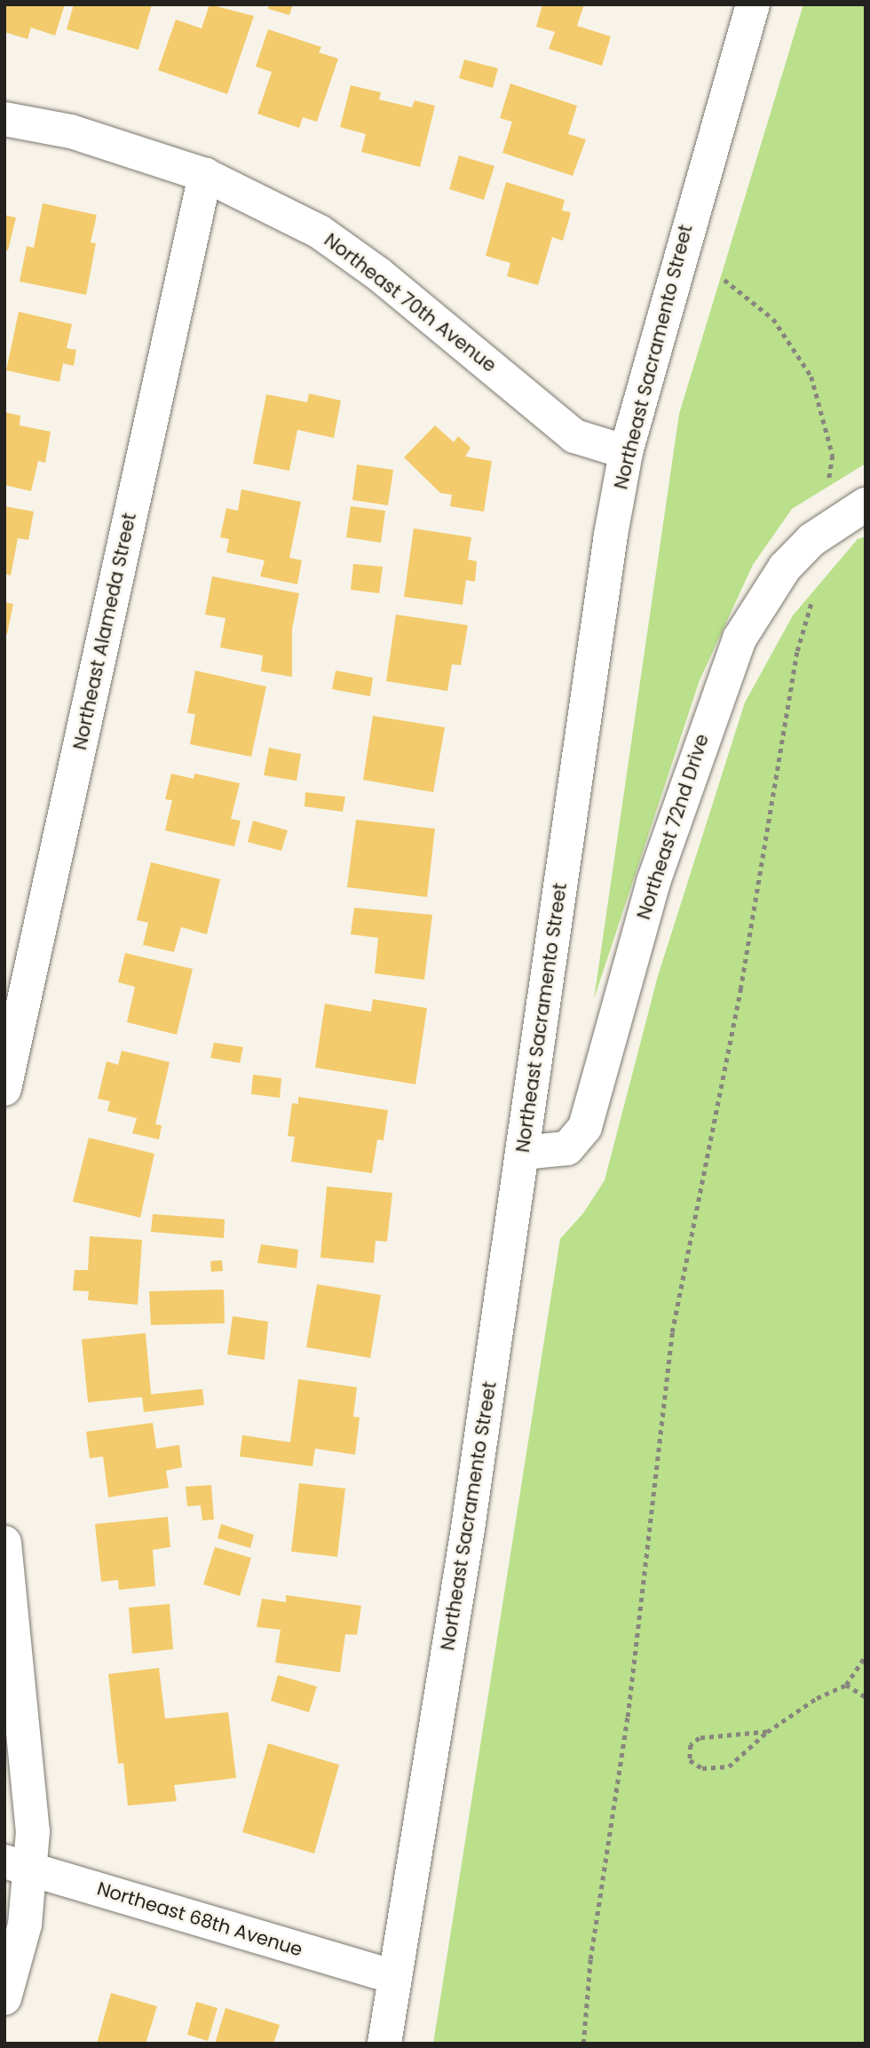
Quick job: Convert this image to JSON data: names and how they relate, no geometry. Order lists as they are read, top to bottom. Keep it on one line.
{"streets":{"street":["Northeast 70th Avenue","Northeast Sacramento Street","Northeast Alameda Street","Northeast 72nd Drive","Northeast 68th Avenue"]},"crossings":[["Northeast 70th Avenue","Northeast Sacramento Street"],["Northeast 70th Avenue","Northeast Alameda Street"],["Northeast Sacramento Street","Northeast 72nd Drive"],["Northeast Sacramento Street","Northeast 68th Avenue"]]}
